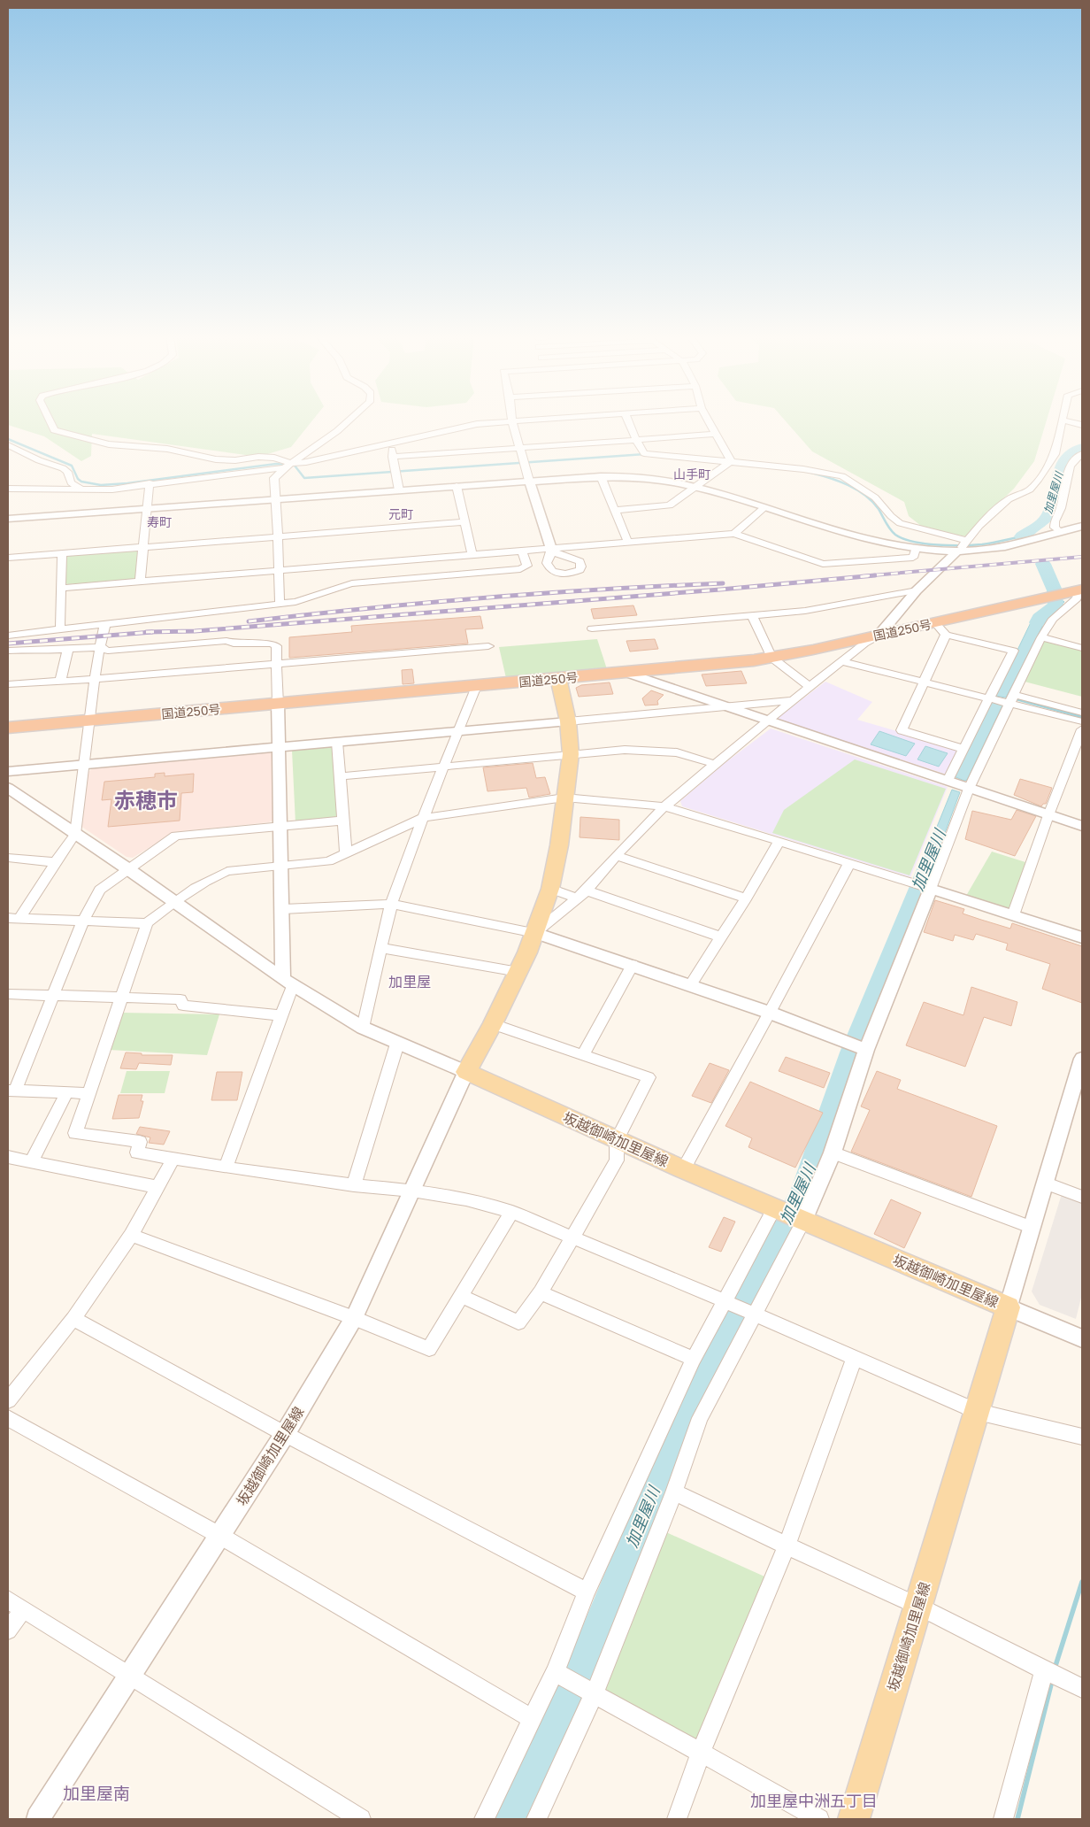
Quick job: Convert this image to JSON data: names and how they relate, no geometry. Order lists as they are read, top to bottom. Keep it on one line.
{"streets":{"highway":["国道250号"],"main road":["坂越御崎加里屋線"]},"crossings":[["国道250号","坂越御崎加里屋線"]],"districts":["山手町","元町","寿町","赤穂市","加里屋","加里屋南","加里屋中洲五丁目"],"water":["加里屋川"]}
